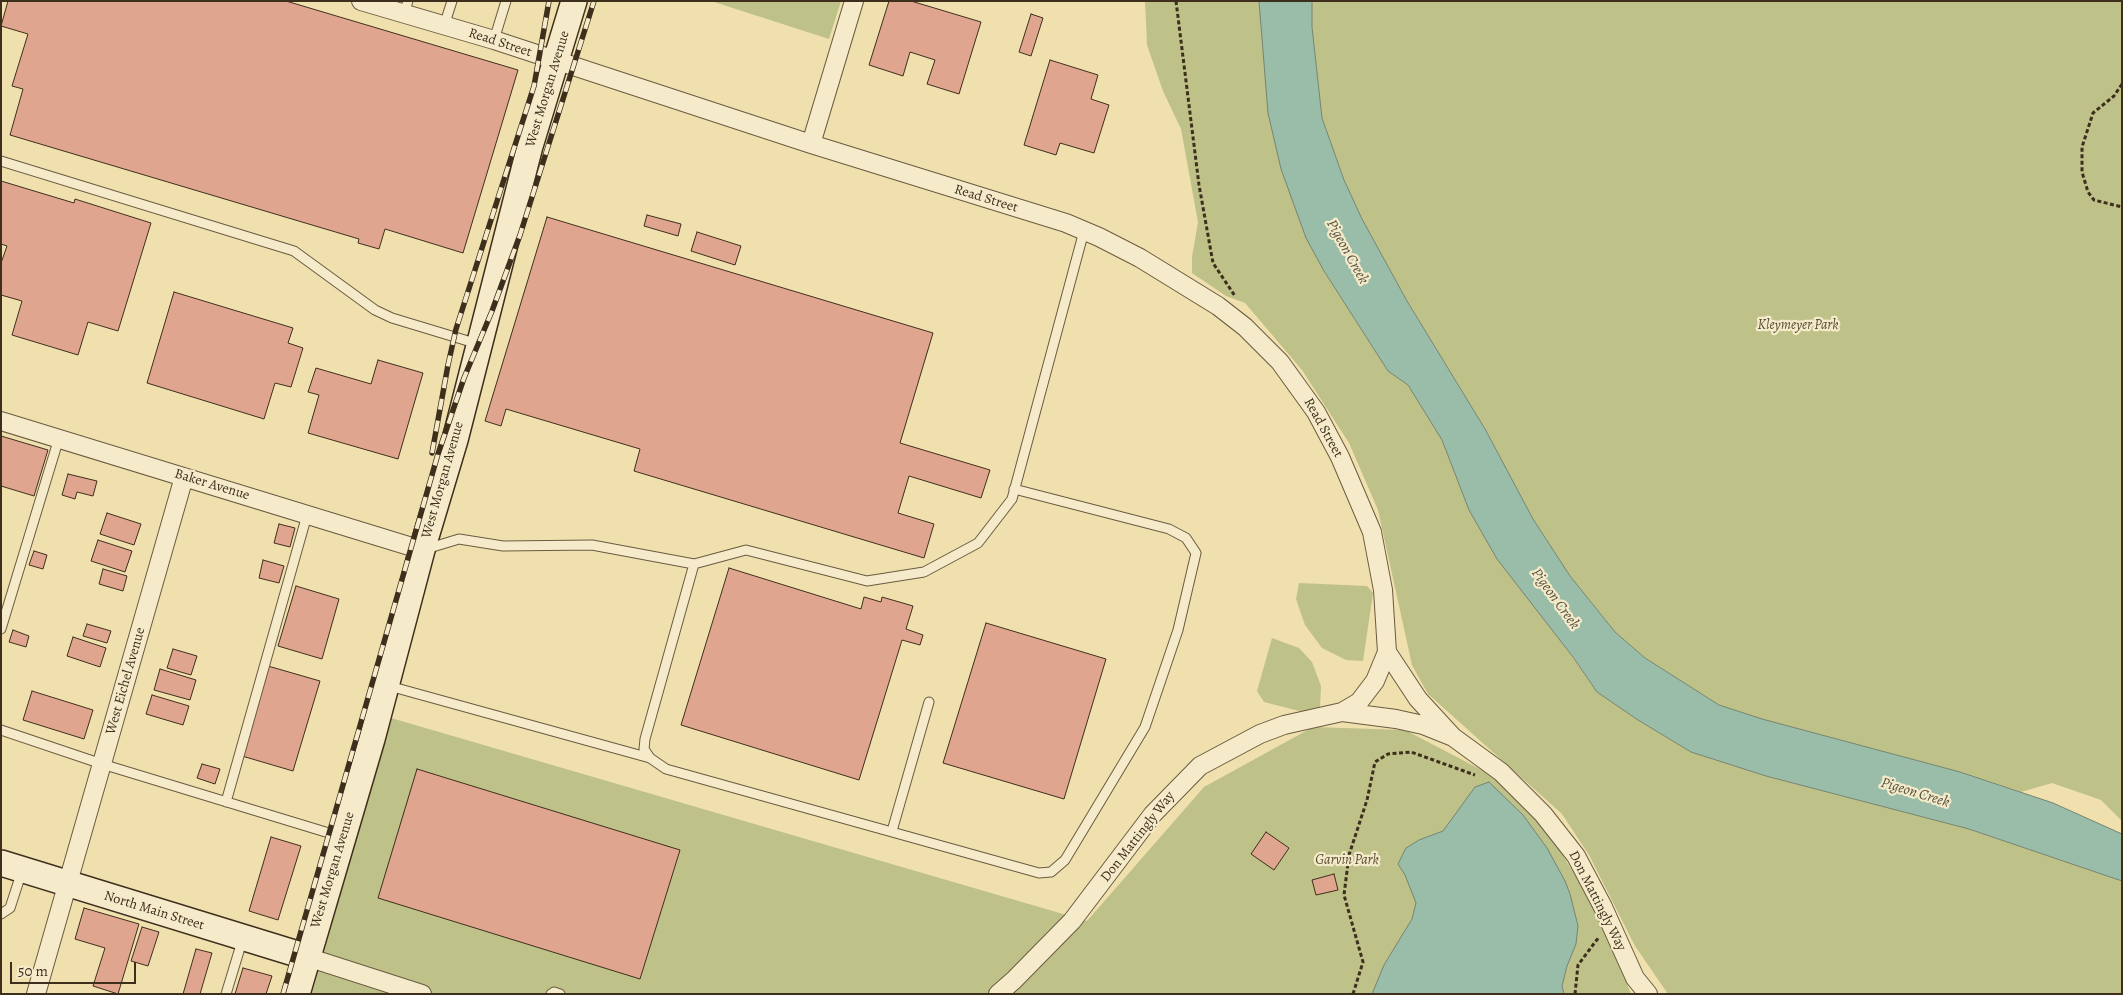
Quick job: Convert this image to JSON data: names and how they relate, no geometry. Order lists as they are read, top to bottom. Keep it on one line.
{"streets":{"street":["Read Street","West Morgan Avenue","Baker Avenue","West Eichel Avenue","Don Mattingly Way","North Main Street"]},"crossings":[["Read Street","West Morgan Avenue"],["Read Street","Don Mattingly Way"],["West Morgan Avenue","Baker Avenue"],["West Morgan Avenue","North Main Street"],["Baker Avenue","West Eichel Avenue"],["West Eichel Avenue","North Main Street"]],"water":["Pigeon Creek"],"parks":["Kleymeyer Park","Garvin Park"],"scale_bar":"50 m"}
